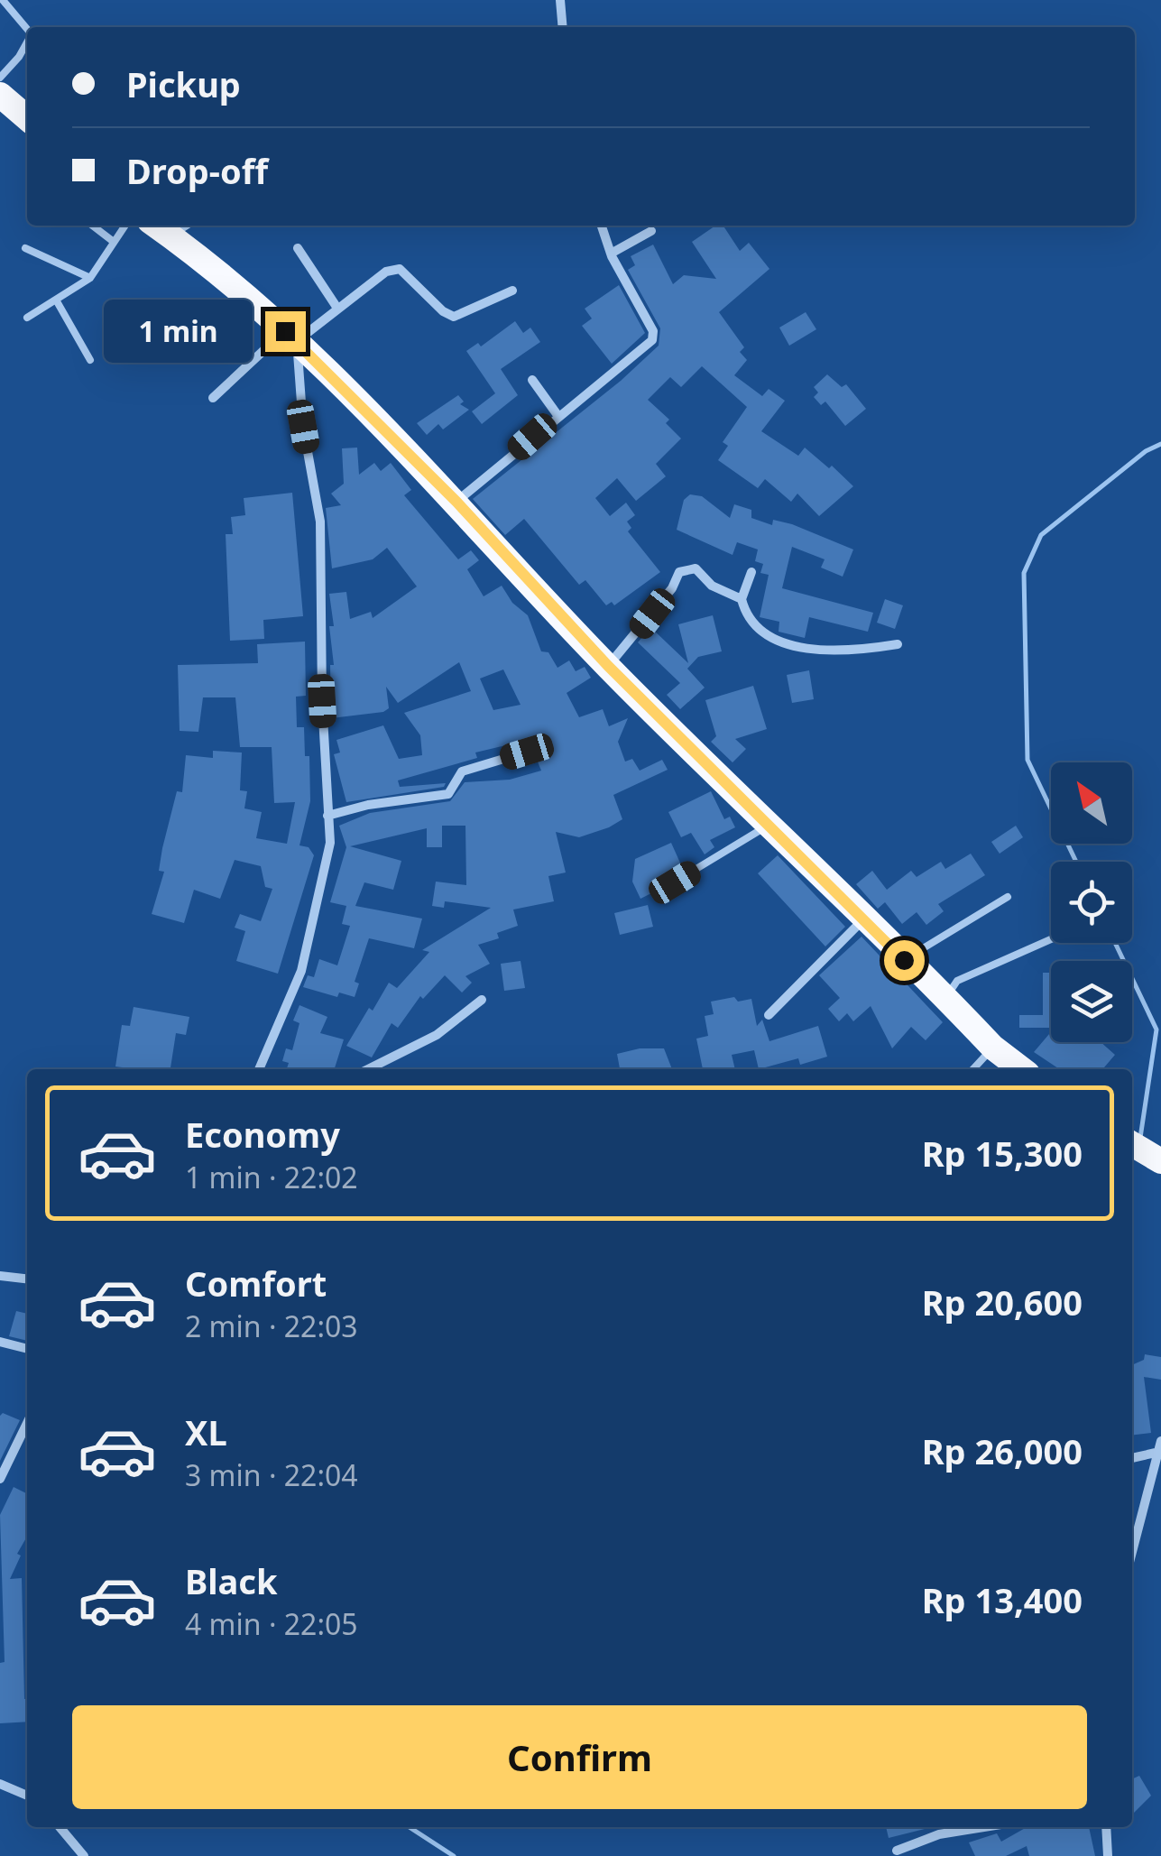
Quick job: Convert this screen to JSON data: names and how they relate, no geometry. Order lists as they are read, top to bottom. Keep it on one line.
{"north":"top left","page":{"banner":["Pickup","Drop-off"],"bubble":"1 min","list":[{"name":"Economy","note":"1 min · 22:02","value":"Rp 15,300"},{"name":"Comfort","note":"2 min · 22:03","value":"Rp 20,600"},{"name":"XL","note":"3 min · 22:04","value":"Rp 26,000"},{"name":"Black","note":"4 min · 22:05","value":"Rp 13,400"}],"buttons":"Confirm"}}
